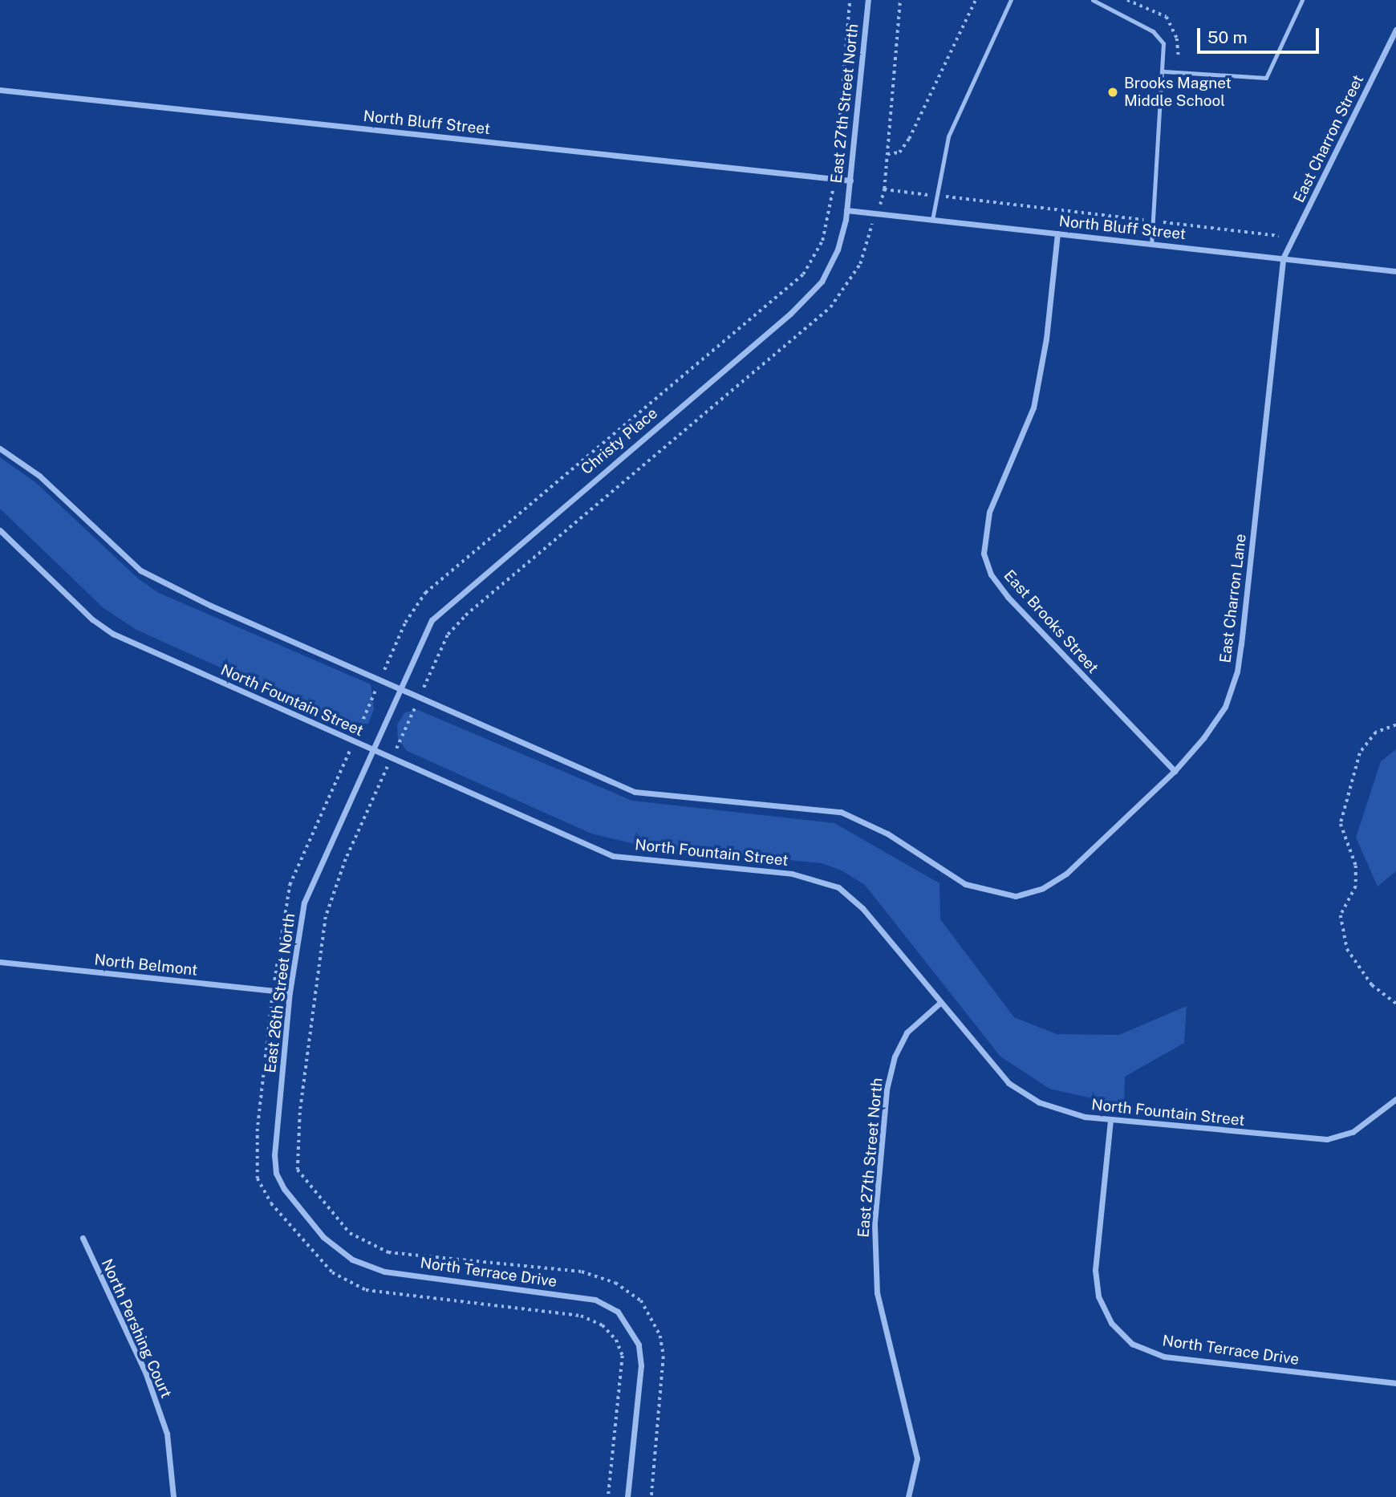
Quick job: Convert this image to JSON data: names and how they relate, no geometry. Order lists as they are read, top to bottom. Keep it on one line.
{"streets":{"street":["East 27th Street North","North Bluff Street","East Charron Street","Christy Place","East Charron Lane","East Brooks Street","North Fountain Street","North Belmont","East 26th Street North","North Terrace Drive","North Pershing Court"]},"crossings":[["East 27th Street North","North Bluff Street"],["East 27th Street North","Christy Place"],["East 27th Street North","North Fountain Street"],["North Bluff Street","East Charron Street"],["North Bluff Street","Christy Place"],["North Bluff Street","East Charron Lane"],["North Bluff Street","East Brooks Street"],["East Charron Street","East Charron Lane"],["Christy Place","East 26th Street North"],["East Charron Lane","East Brooks Street"],["North Fountain Street","East 26th Street North"],["North Fountain Street","North Terrace Drive"],["North Belmont","East 26th Street North"],["East 26th Street North","North Terrace Drive"]],"places":["Brooks Magnet Middle School"],"scale_bar":"50 m"}
